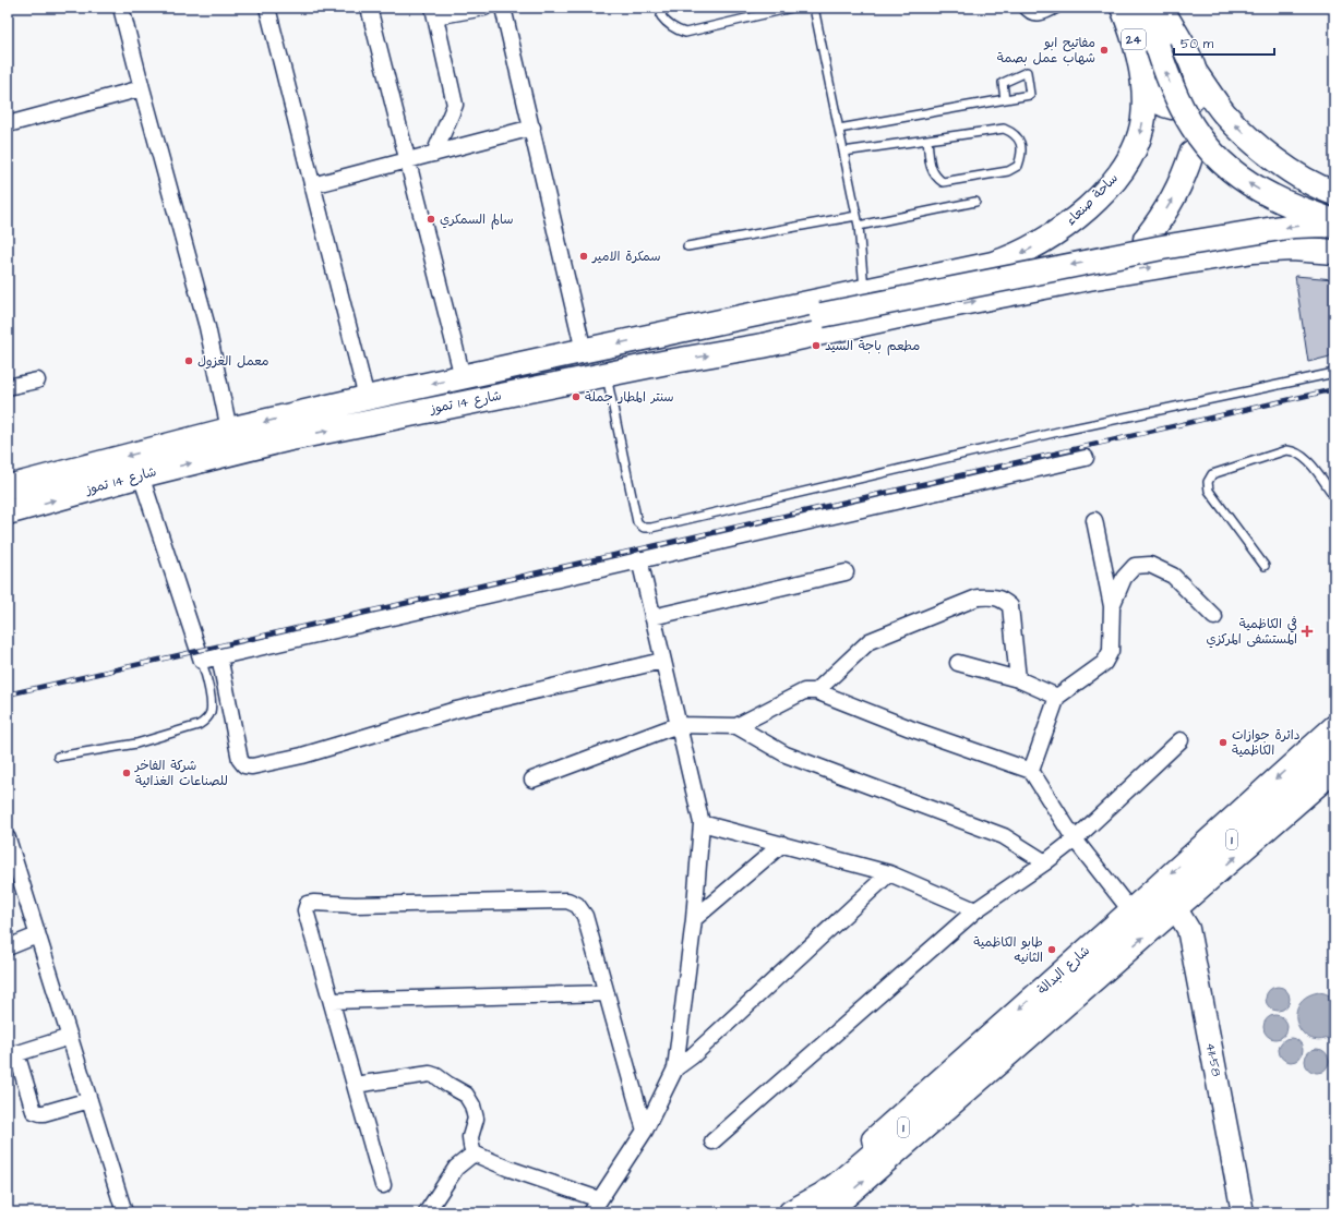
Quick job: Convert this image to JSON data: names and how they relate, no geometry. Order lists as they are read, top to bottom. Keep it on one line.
{"streets":{"main road":["24","ساحة صنعاء","شارع 14 تموز","1","شارع البدالة","411-58"]},"crossings":[["24","ساحة صنعاء"],["ساحة صنعاء","شارع 14 تموز"],["شارع البدالة","411-58"]],"places":{"other":["مفاتيح ابو شهاب عمل بصمة","سالم السمكري","سمكرة الامير","مطعم باجة السيد","معمل الغزول","سنتر المطار جملة","دائرة جوازات الكاظمية","شركة الفاخر للصناعات الغذائية","طابو الكاظمية الثانيه"],"health":["في الكاظمية المستشفى المركزي"]},"scale_bar":"50 m"}
